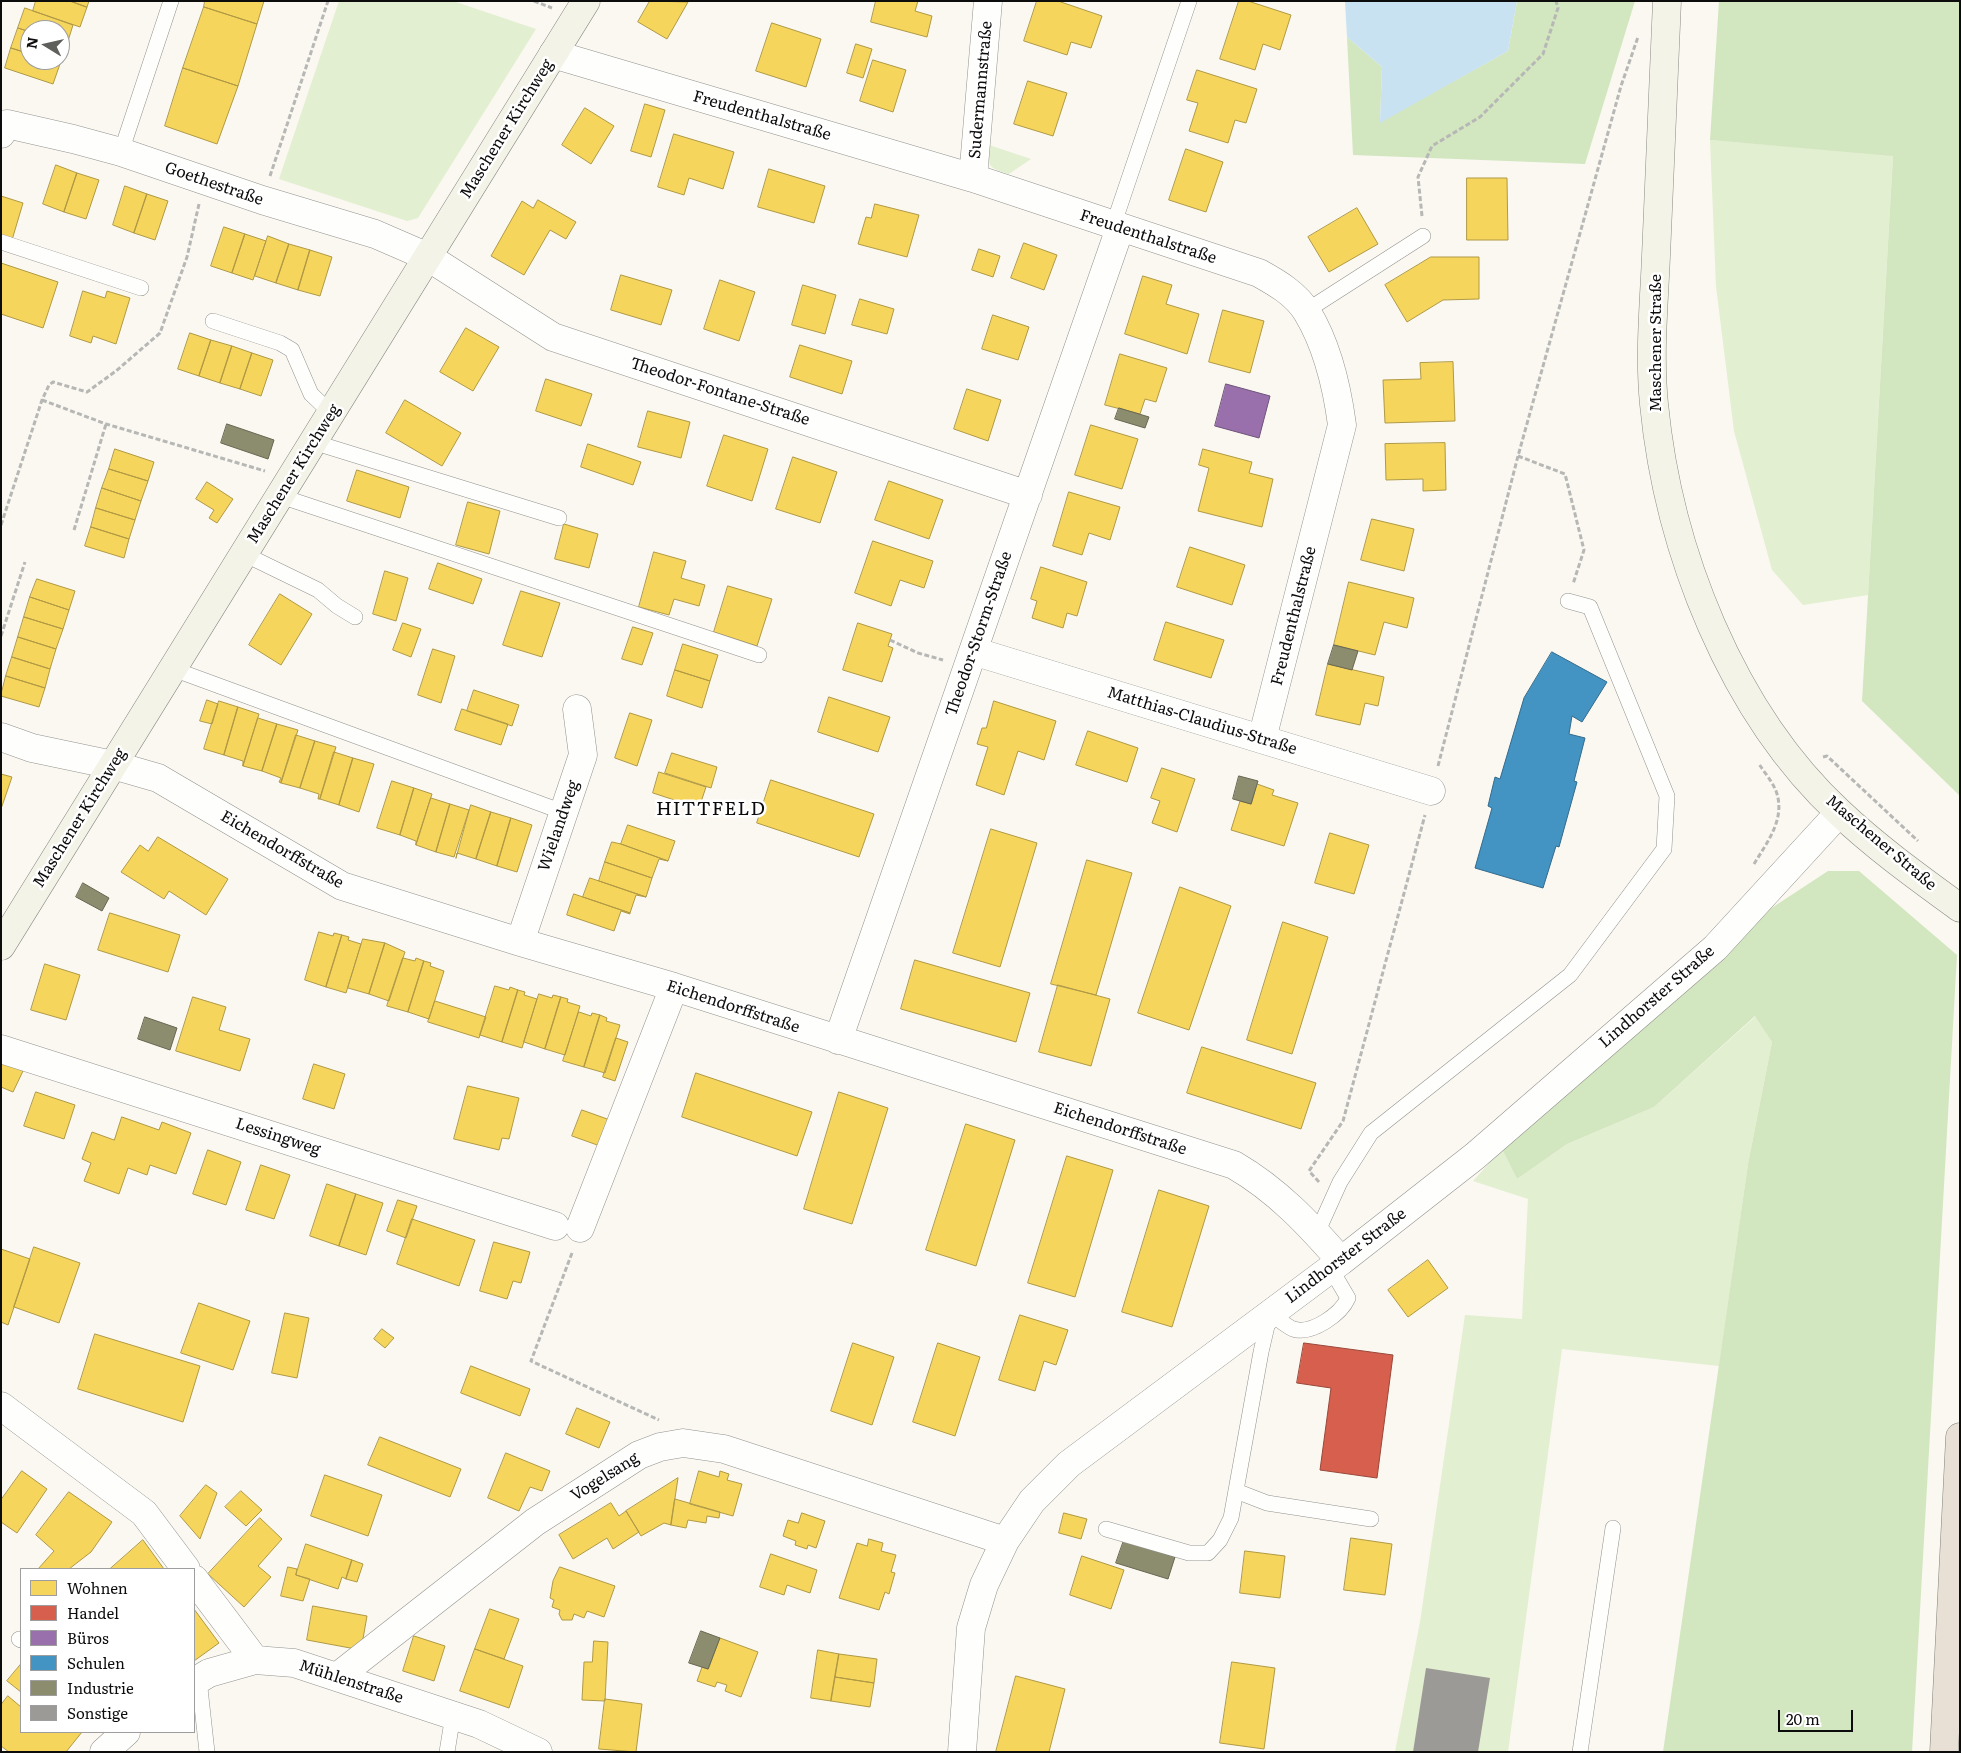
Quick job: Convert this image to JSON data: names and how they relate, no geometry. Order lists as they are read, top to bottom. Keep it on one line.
{"streets":{"street":["Sudermannstraße","Freudenthalstraße","Maschener Kirchweg","Goethestraße","Maschener Straße","Theodor-Fontane-Straße","Theodor-Storm-Straße","Matthias-Claudius-Straße","Wielandweg","Eichendorffstraße","Lindhorster Straße","Lessingweg","Vogelsang","Mühlenstraße"]},"crossings":[["Sudermannstraße","Freudenthalstraße"],["Freudenthalstraße","Maschener Kirchweg"],["Freudenthalstraße","Theodor-Storm-Straße"],["Freudenthalstraße","Matthias-Claudius-Straße"],["Maschener Kirchweg","Goethestraße"],["Maschener Kirchweg","Theodor-Fontane-Straße"],["Maschener Kirchweg","Eichendorffstraße"],["Goethestraße","Theodor-Fontane-Straße"],["Maschener Straße","Lindhorster Straße"],["Theodor-Fontane-Straße","Theodor-Storm-Straße"],["Theodor-Storm-Straße","Matthias-Claudius-Straße"],["Theodor-Storm-Straße","Eichendorffstraße"],["Wielandweg","Eichendorffstraße"],["Eichendorffstraße","Lindhorster Straße"],["Lindhorster Straße","Vogelsang"],["Vogelsang","Mühlenstraße"]],"districts":["HITTFELD"],"legend":["Wohnen","Handel","Büros","Schulen","Industrie","Sonstige"],"scale_bar":"20 m","north":"left"}
